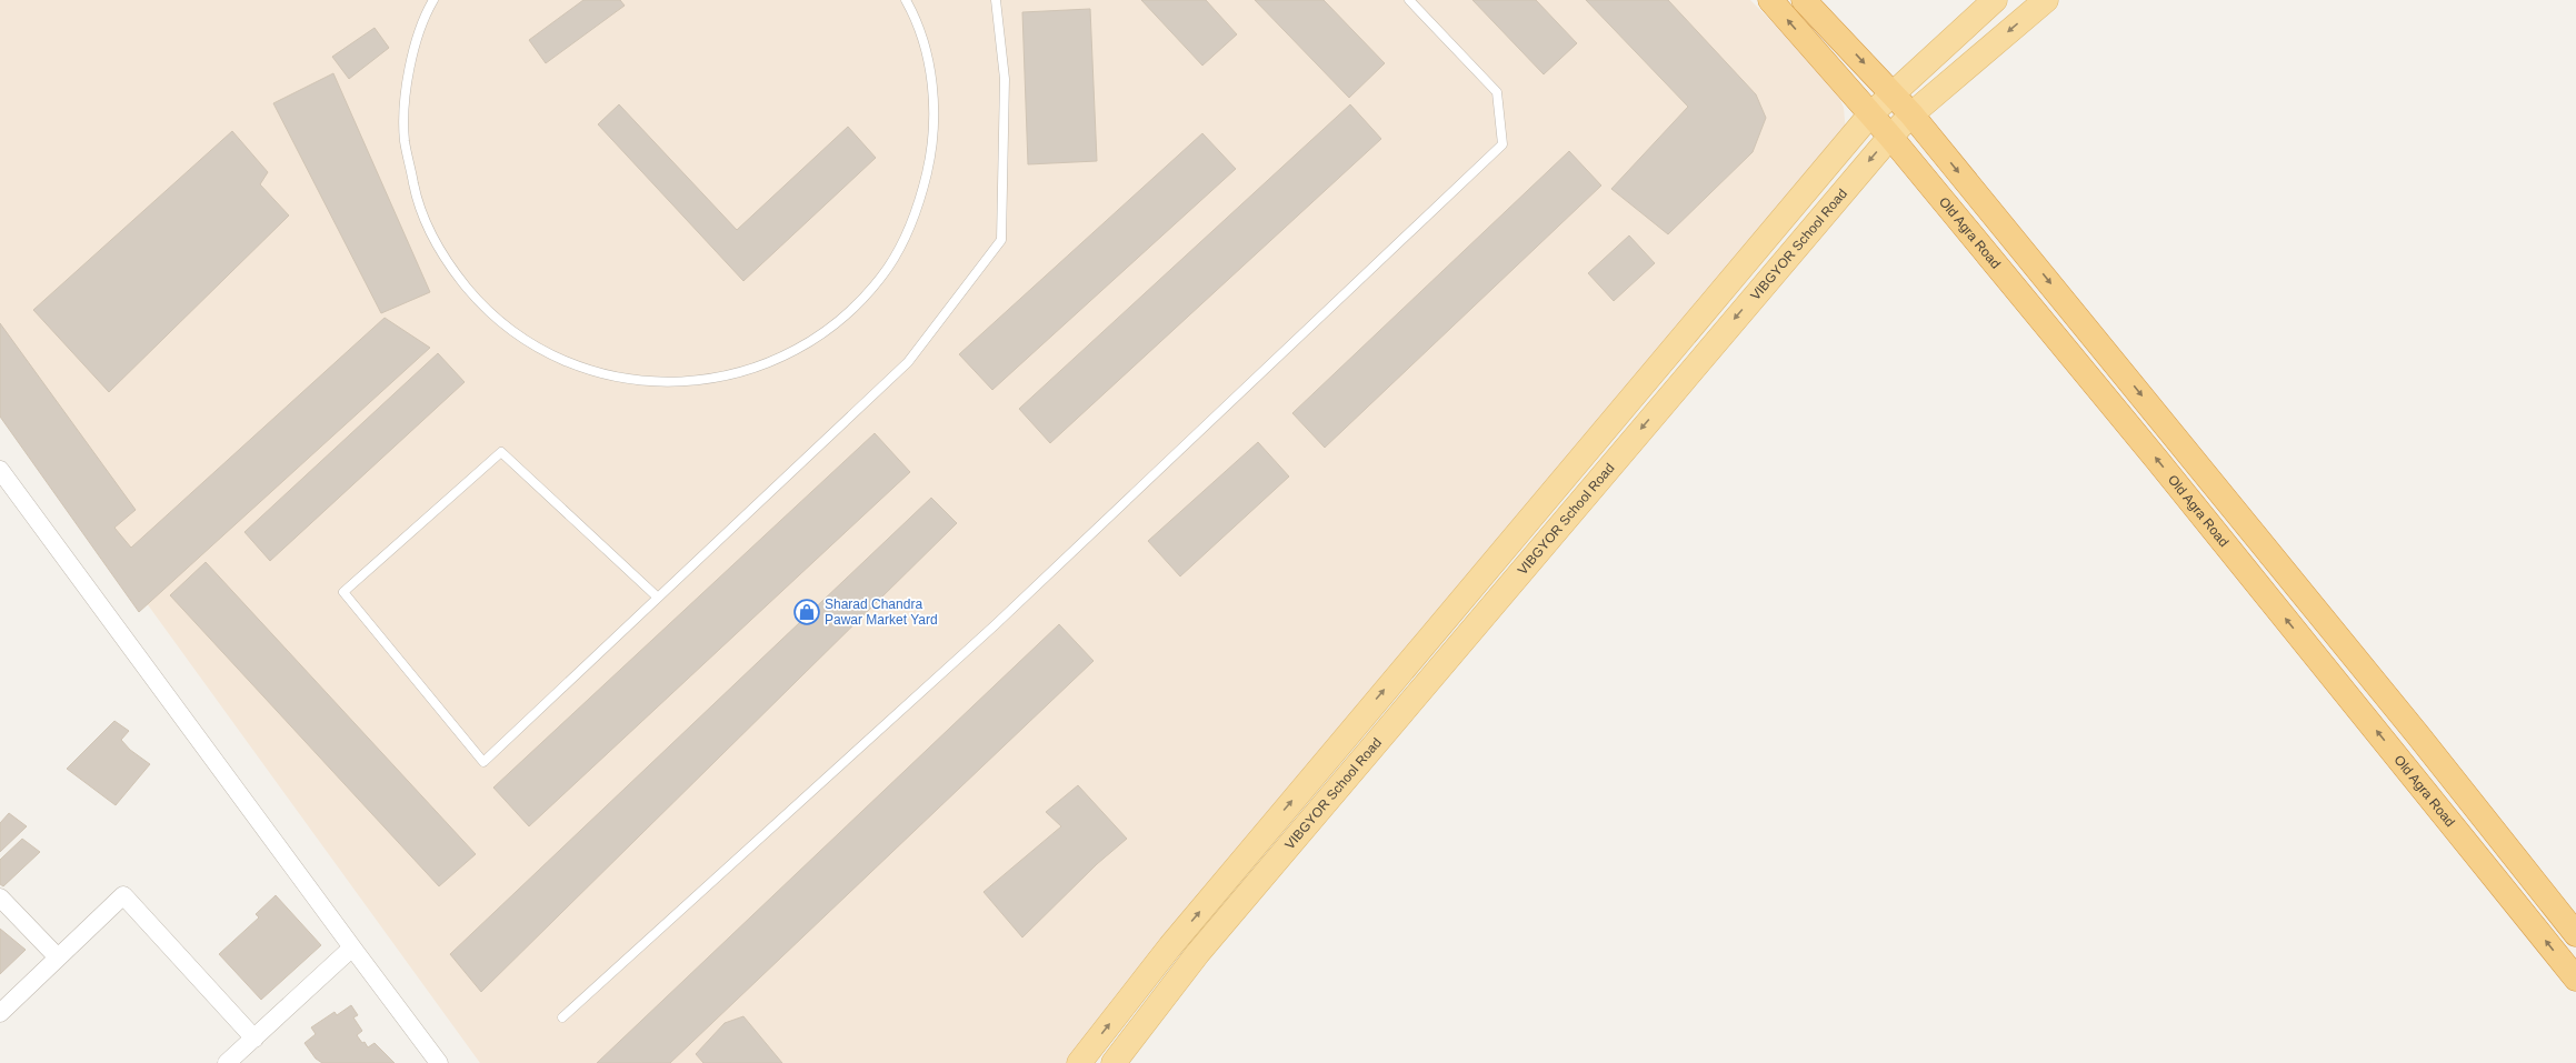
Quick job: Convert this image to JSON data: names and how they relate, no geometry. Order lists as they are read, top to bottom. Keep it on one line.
{"streets":{"highway":["Old Agra Road"],"main road":["VIBGYOR School Road"]},"crossings":[["Old Agra Road","VIBGYOR School Road"]],"places":{"shop":["Sharad Chandra Pawar Market Yard"]}}
